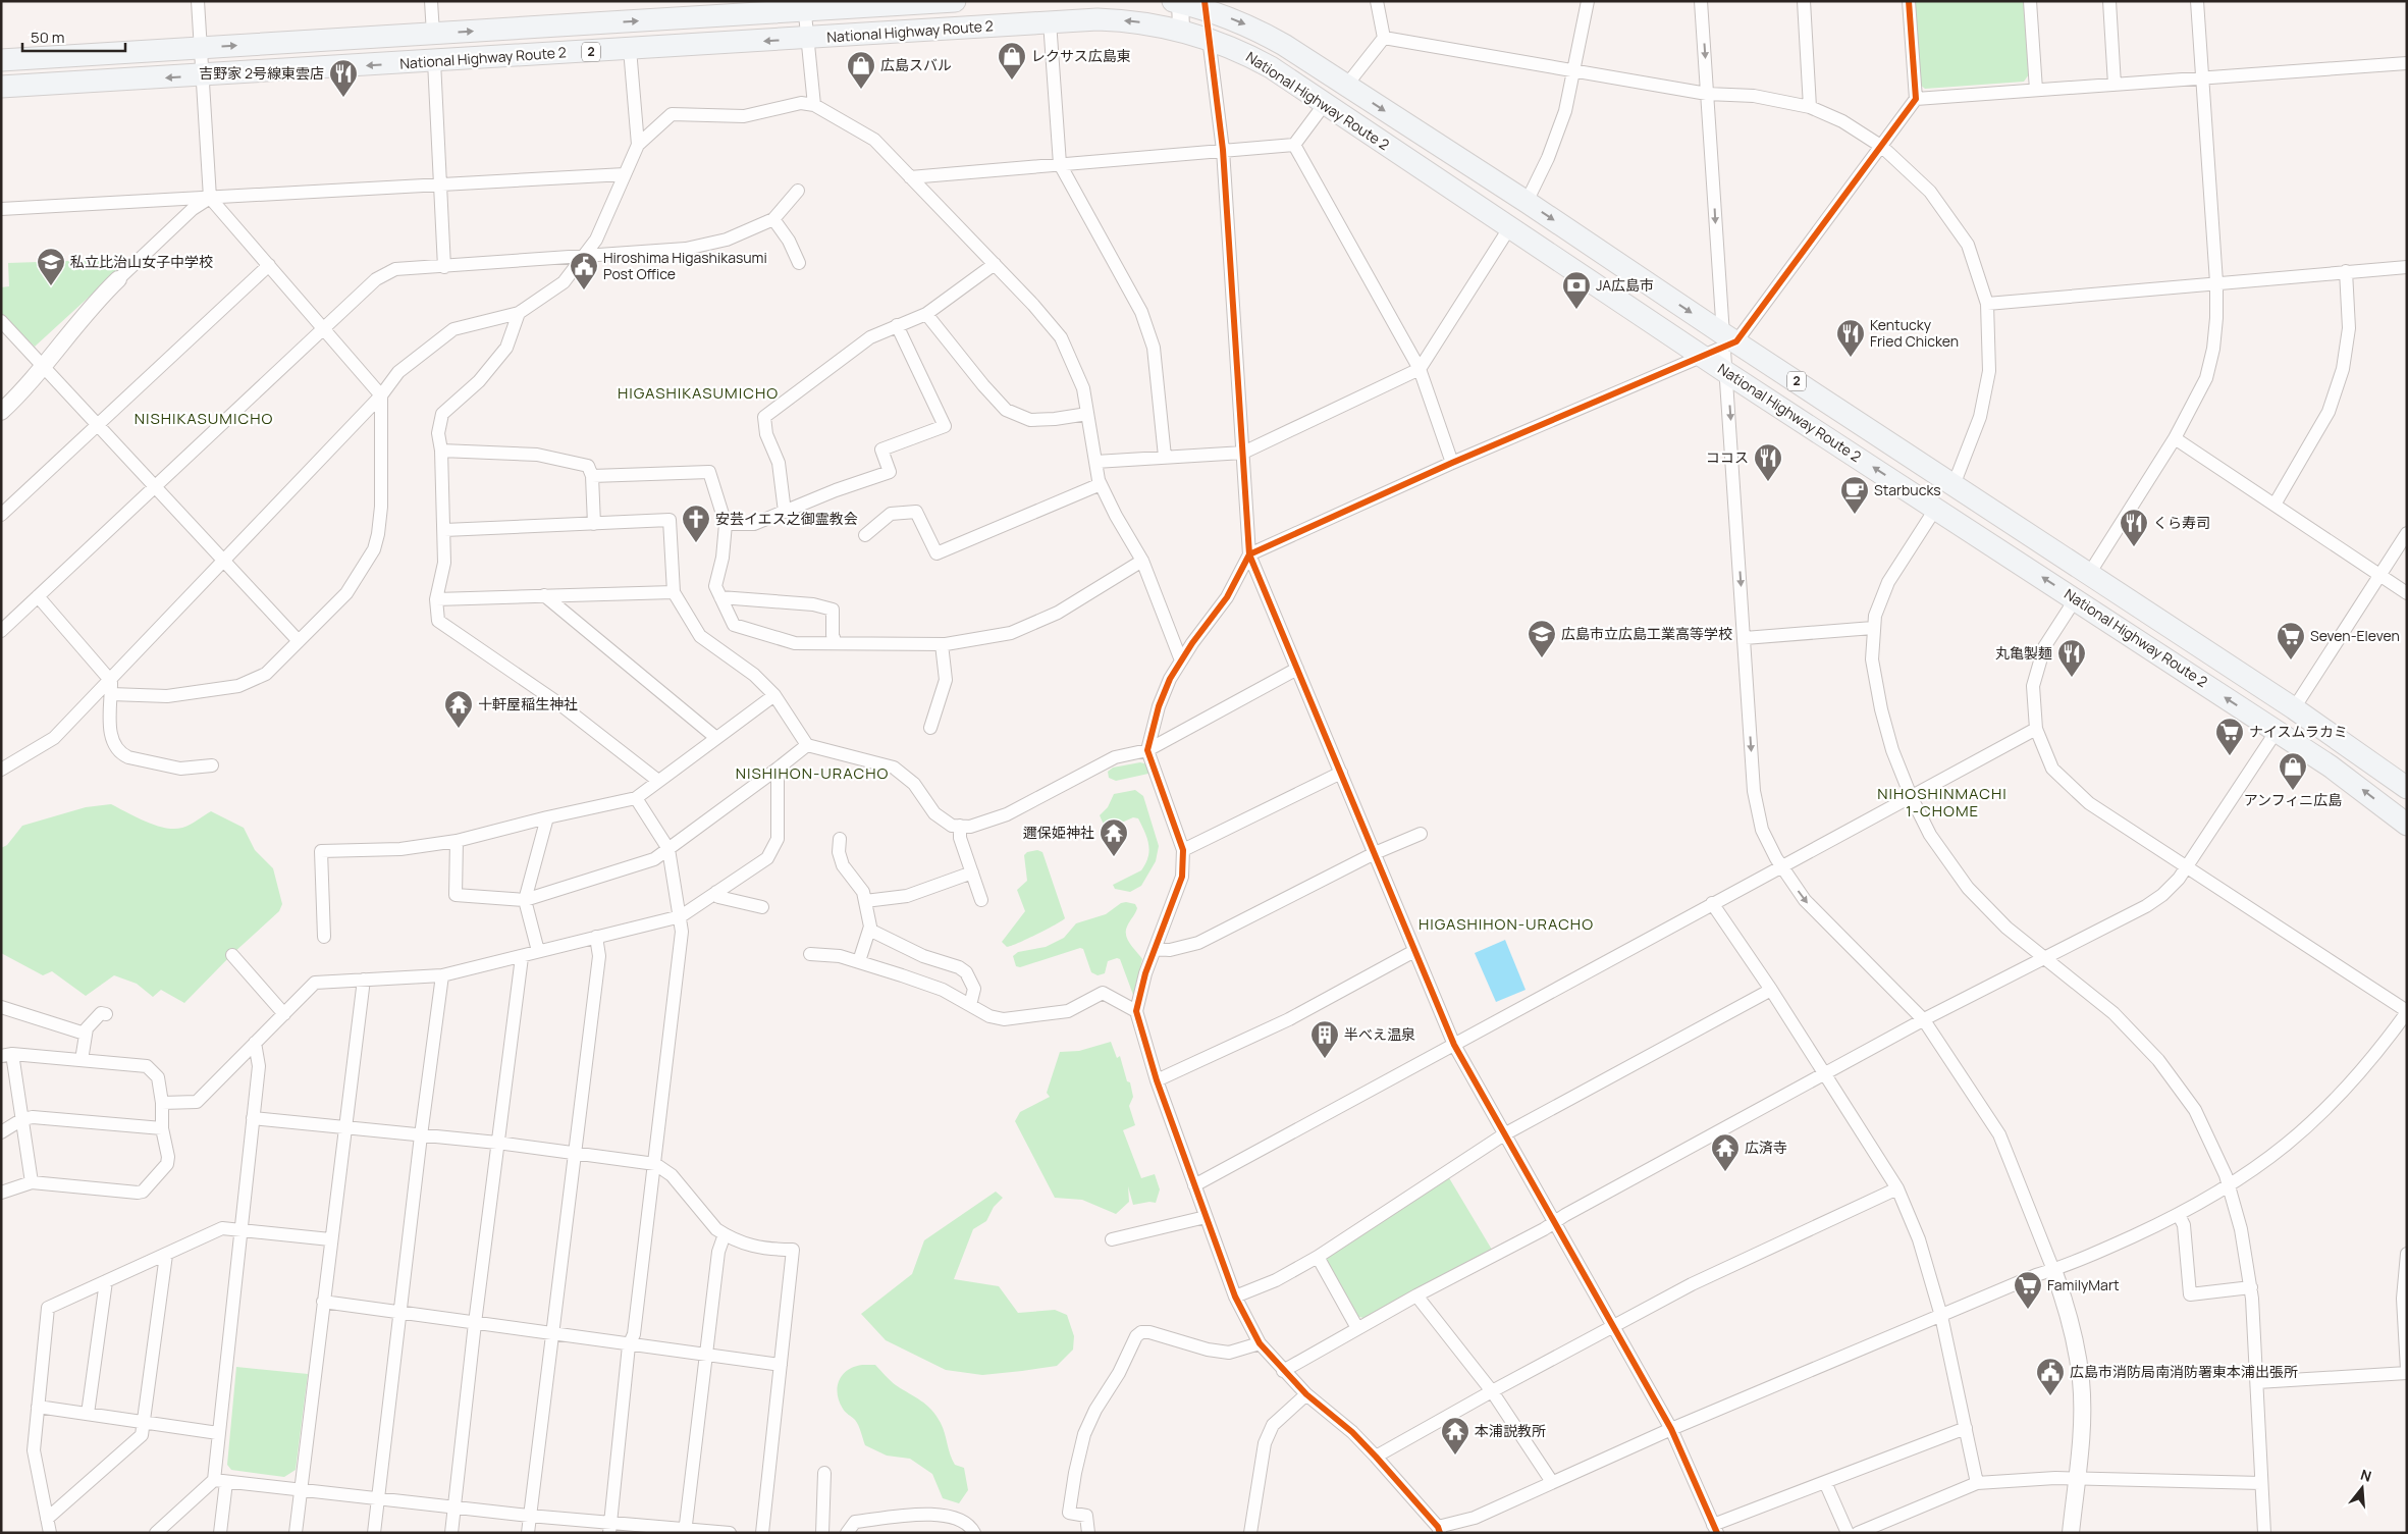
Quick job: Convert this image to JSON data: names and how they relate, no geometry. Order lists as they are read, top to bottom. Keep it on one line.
{"streets":{"highway":["National Highway Route 2","2"]},"districts":["HIGASHIKASUMICHO","NISHIKASUMICHO","NISHIHON-URACHO","NIHOSHINMACHI 1-CHOME","HIGASHIHON-URACHO"],"places":{"shop":["レクサス広島東","広島スバル","アンフィニ広島"],"restaurant":["吉野家 2号線東雲店","Kentucky Fried Chicken","ココス","くら寿司","丸亀製麺"],"school or university":["私立比治山女子中学校","広島市立広島工業高等学校"],"public building":["Hiroshima Higashikasumi Post Office","広島市消防局南消防署東本浦出張所"],"bank":["JA広島市"],"cafe":["Starbucks"],"church":["安芸イエス之御霊教会"],"supermarket":["Seven-Eleven","ナイスムラカミ","FamilyMart"],"temple":["十軒屋稲生神社","邇保姫神社","広済寺","本浦説教所"],"building":["半べえ温泉"]},"scale_bar":"50 m","north":"top"}
